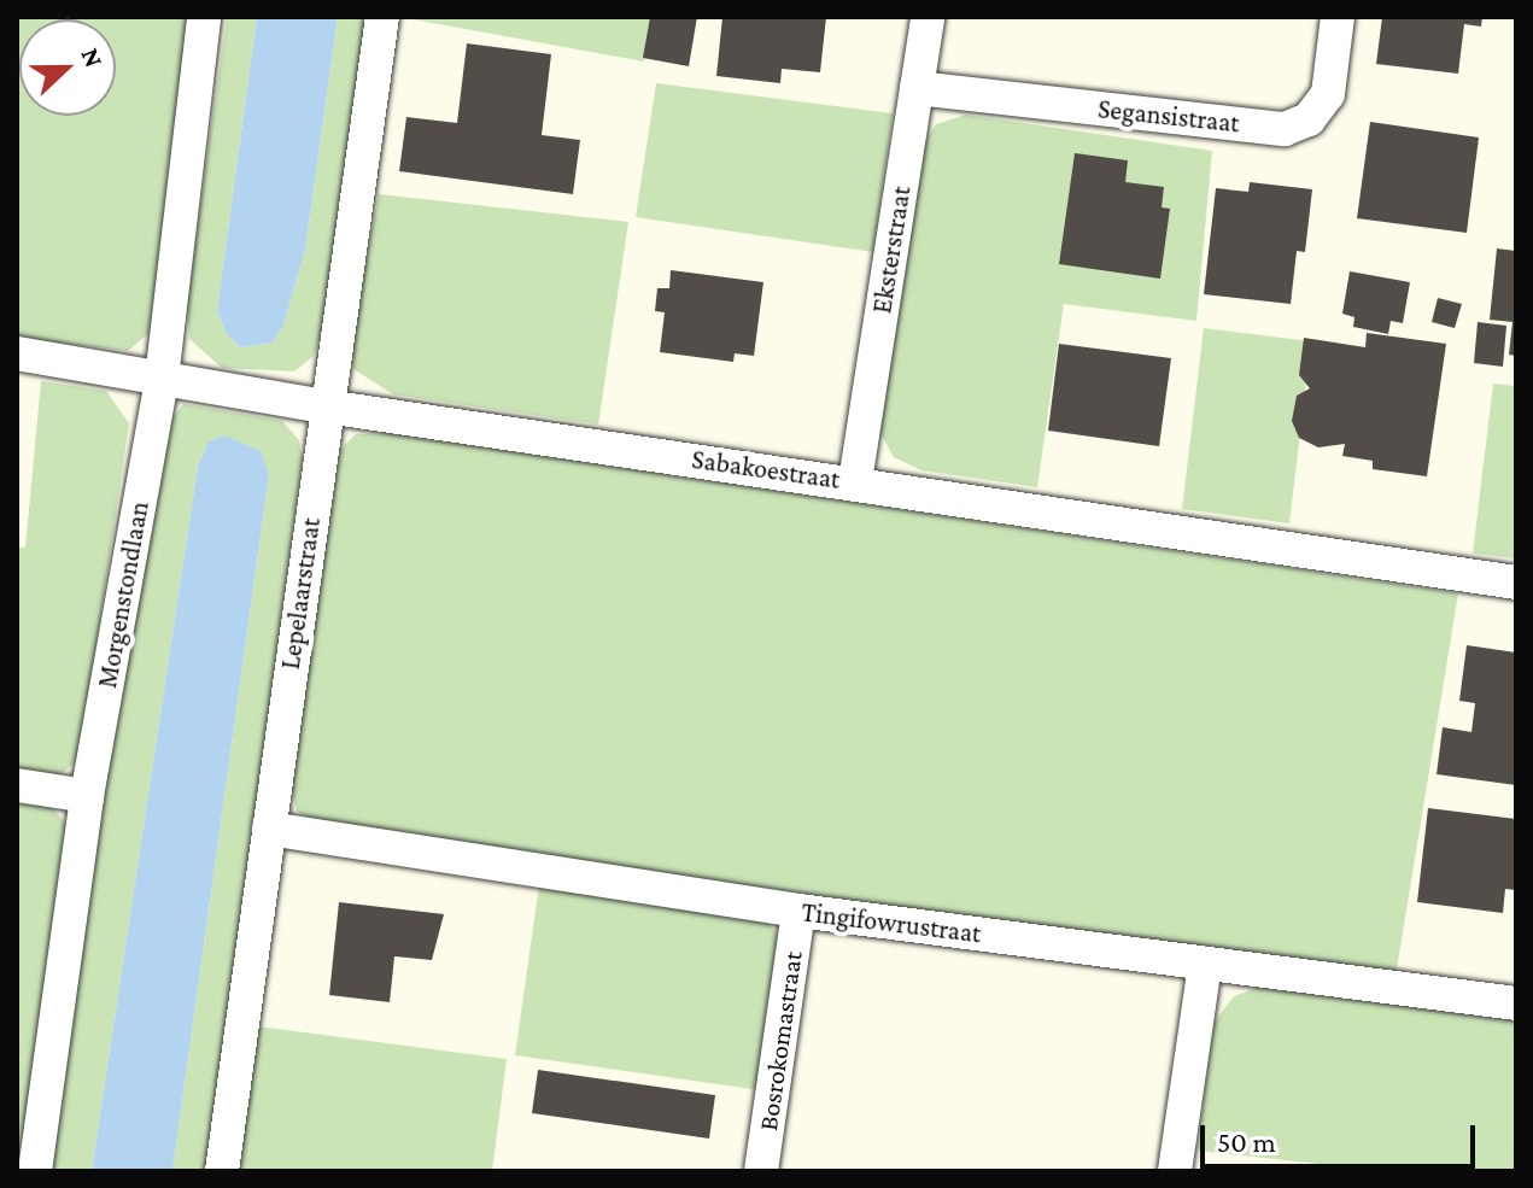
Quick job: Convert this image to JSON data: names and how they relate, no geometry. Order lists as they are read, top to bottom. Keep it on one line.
{"streets":{"street":["Segansistraat","Eksterstraat","Sabakoestraat","Lepelaarstraat","Morgenstondlaan","Tingifowrustraat","Bosrokomastraat"]},"crossings":[["Segansistraat","Eksterstraat"],["Eksterstraat","Sabakoestraat"],["Sabakoestraat","Lepelaarstraat"],["Sabakoestraat","Morgenstondlaan"],["Lepelaarstraat","Tingifowrustraat"],["Tingifowrustraat","Bosrokomastraat"]],"scale_bar":"50 m","north":"right"}
